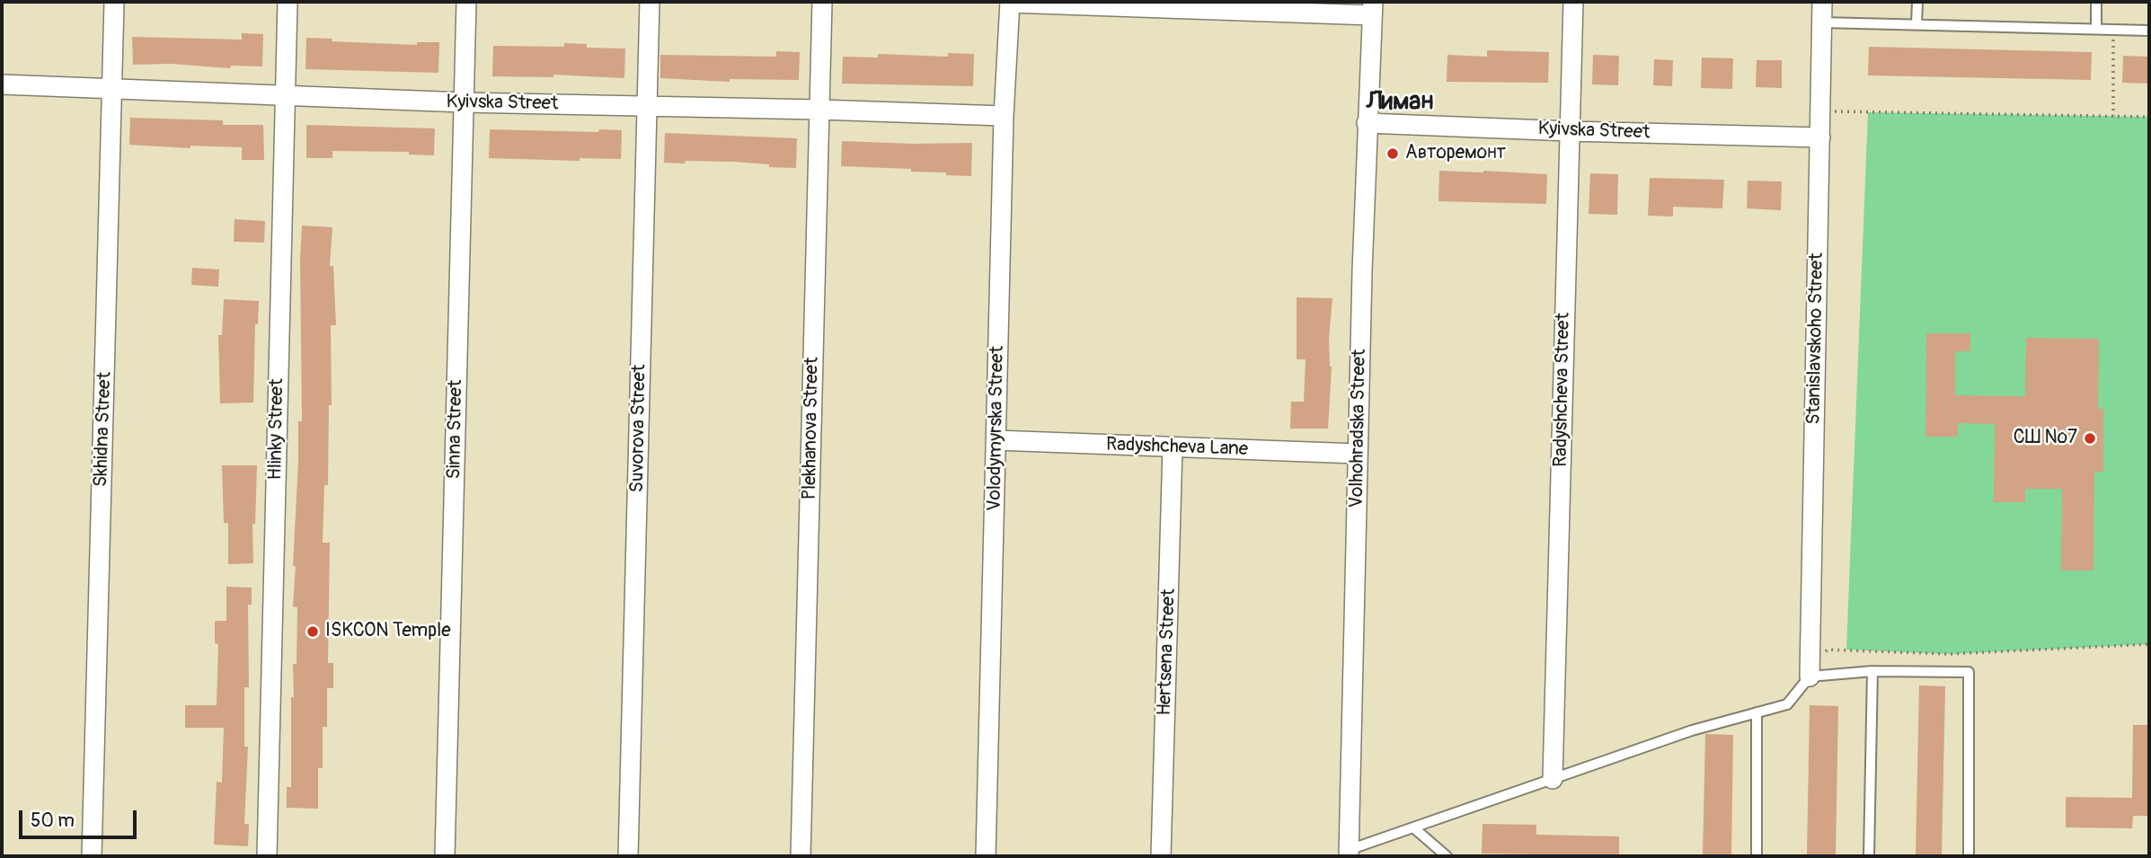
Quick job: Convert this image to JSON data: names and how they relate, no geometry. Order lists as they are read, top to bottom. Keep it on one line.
{"streets":{"street":["Kyivska Street","Stanislavskoho Street","Radyshcheva Street","Suvorova Street","Plekhanova Street","Volodymyrska Street","Volhohradska Street","Skhidna Street","Hlinky Street","Sinna Street","Radyshcheva Lane","Hertsena Street"]},"crossings":[["Kyivska Street","Stanislavskoho Street"],["Kyivska Street","Radyshcheva Street"],["Kyivska Street","Suvorova Street"],["Kyivska Street","Plekhanova Street"],["Kyivska Street","Volodymyrska Street"],["Kyivska Street","Volhohradska Street"],["Kyivska Street","Skhidna Street"],["Kyivska Street","Hlinky Street"],["Kyivska Street","Sinna Street"],["Volodymyrska Street","Radyshcheva Lane"],["Volhohradska Street","Radyshcheva Lane"],["Radyshcheva Lane","Hertsena Street"]],"districts":["Лиман"],"places":["Авторемонт","СШ №7","ISKCON Temple"],"scale_bar":"50 m"}
